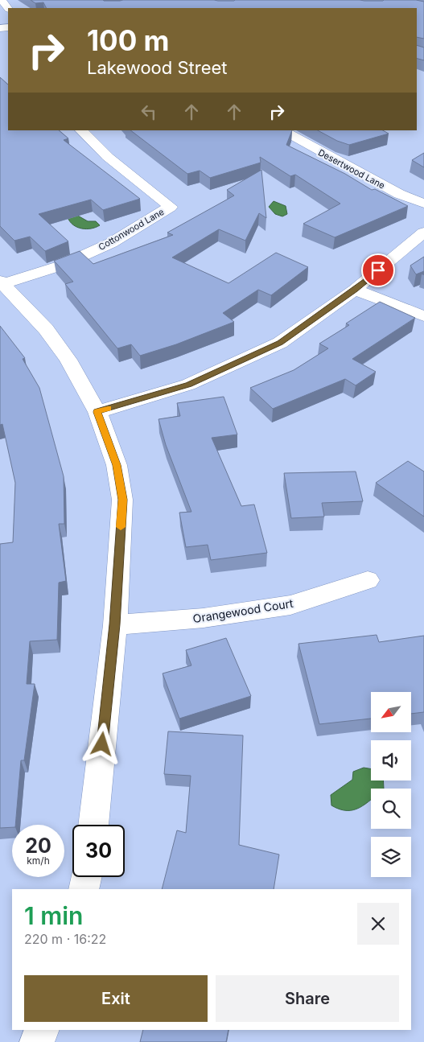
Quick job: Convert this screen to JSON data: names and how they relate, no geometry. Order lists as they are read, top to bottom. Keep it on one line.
{"streets":{"street":["Desertwood Lane","Cottonwood Lane","Orangewood Court"]},"north":"bottom left","page":{"turn":["100 m","Lakewood Street"],"speed":"20 km/h","limit":"30","heading":["1 min","220 m · 16:22"],"buttons":["Exit","Share"]}}
